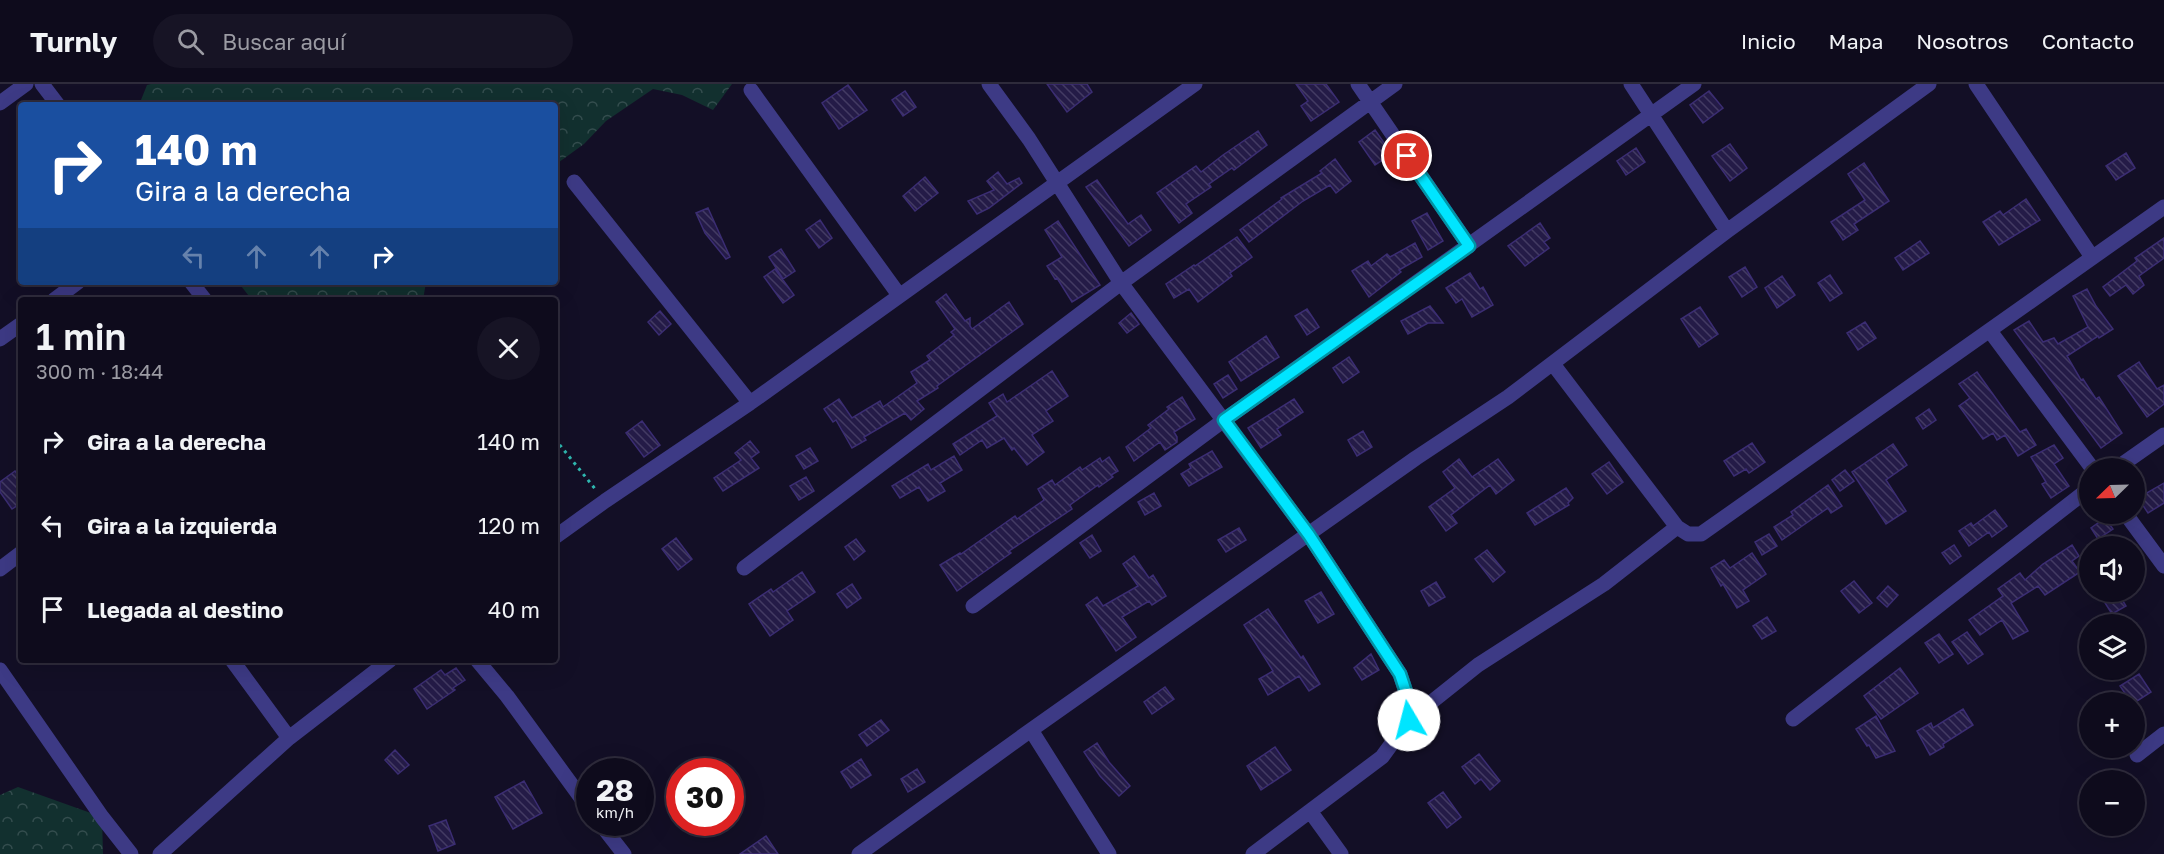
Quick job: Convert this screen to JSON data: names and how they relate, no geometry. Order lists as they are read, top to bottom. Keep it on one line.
{"north":"bottom left","page":{"header":"Turnly","search":"Buscar aquí","nav":["Inicio","Mapa","Nosotros","Contacto"],"turn":["140 m","Gira a la derecha"],"heading":["1 min","300 m · 18:44"],"list":[{"name":"Gira a la derecha","value":"140 m"},{"name":"Gira a la izquierda","value":"120 m"},{"name":"Llegada al destino","value":"40 m"}],"map_buttons":["+","−"],"speed":"28 km/h","limit":"30"}}
